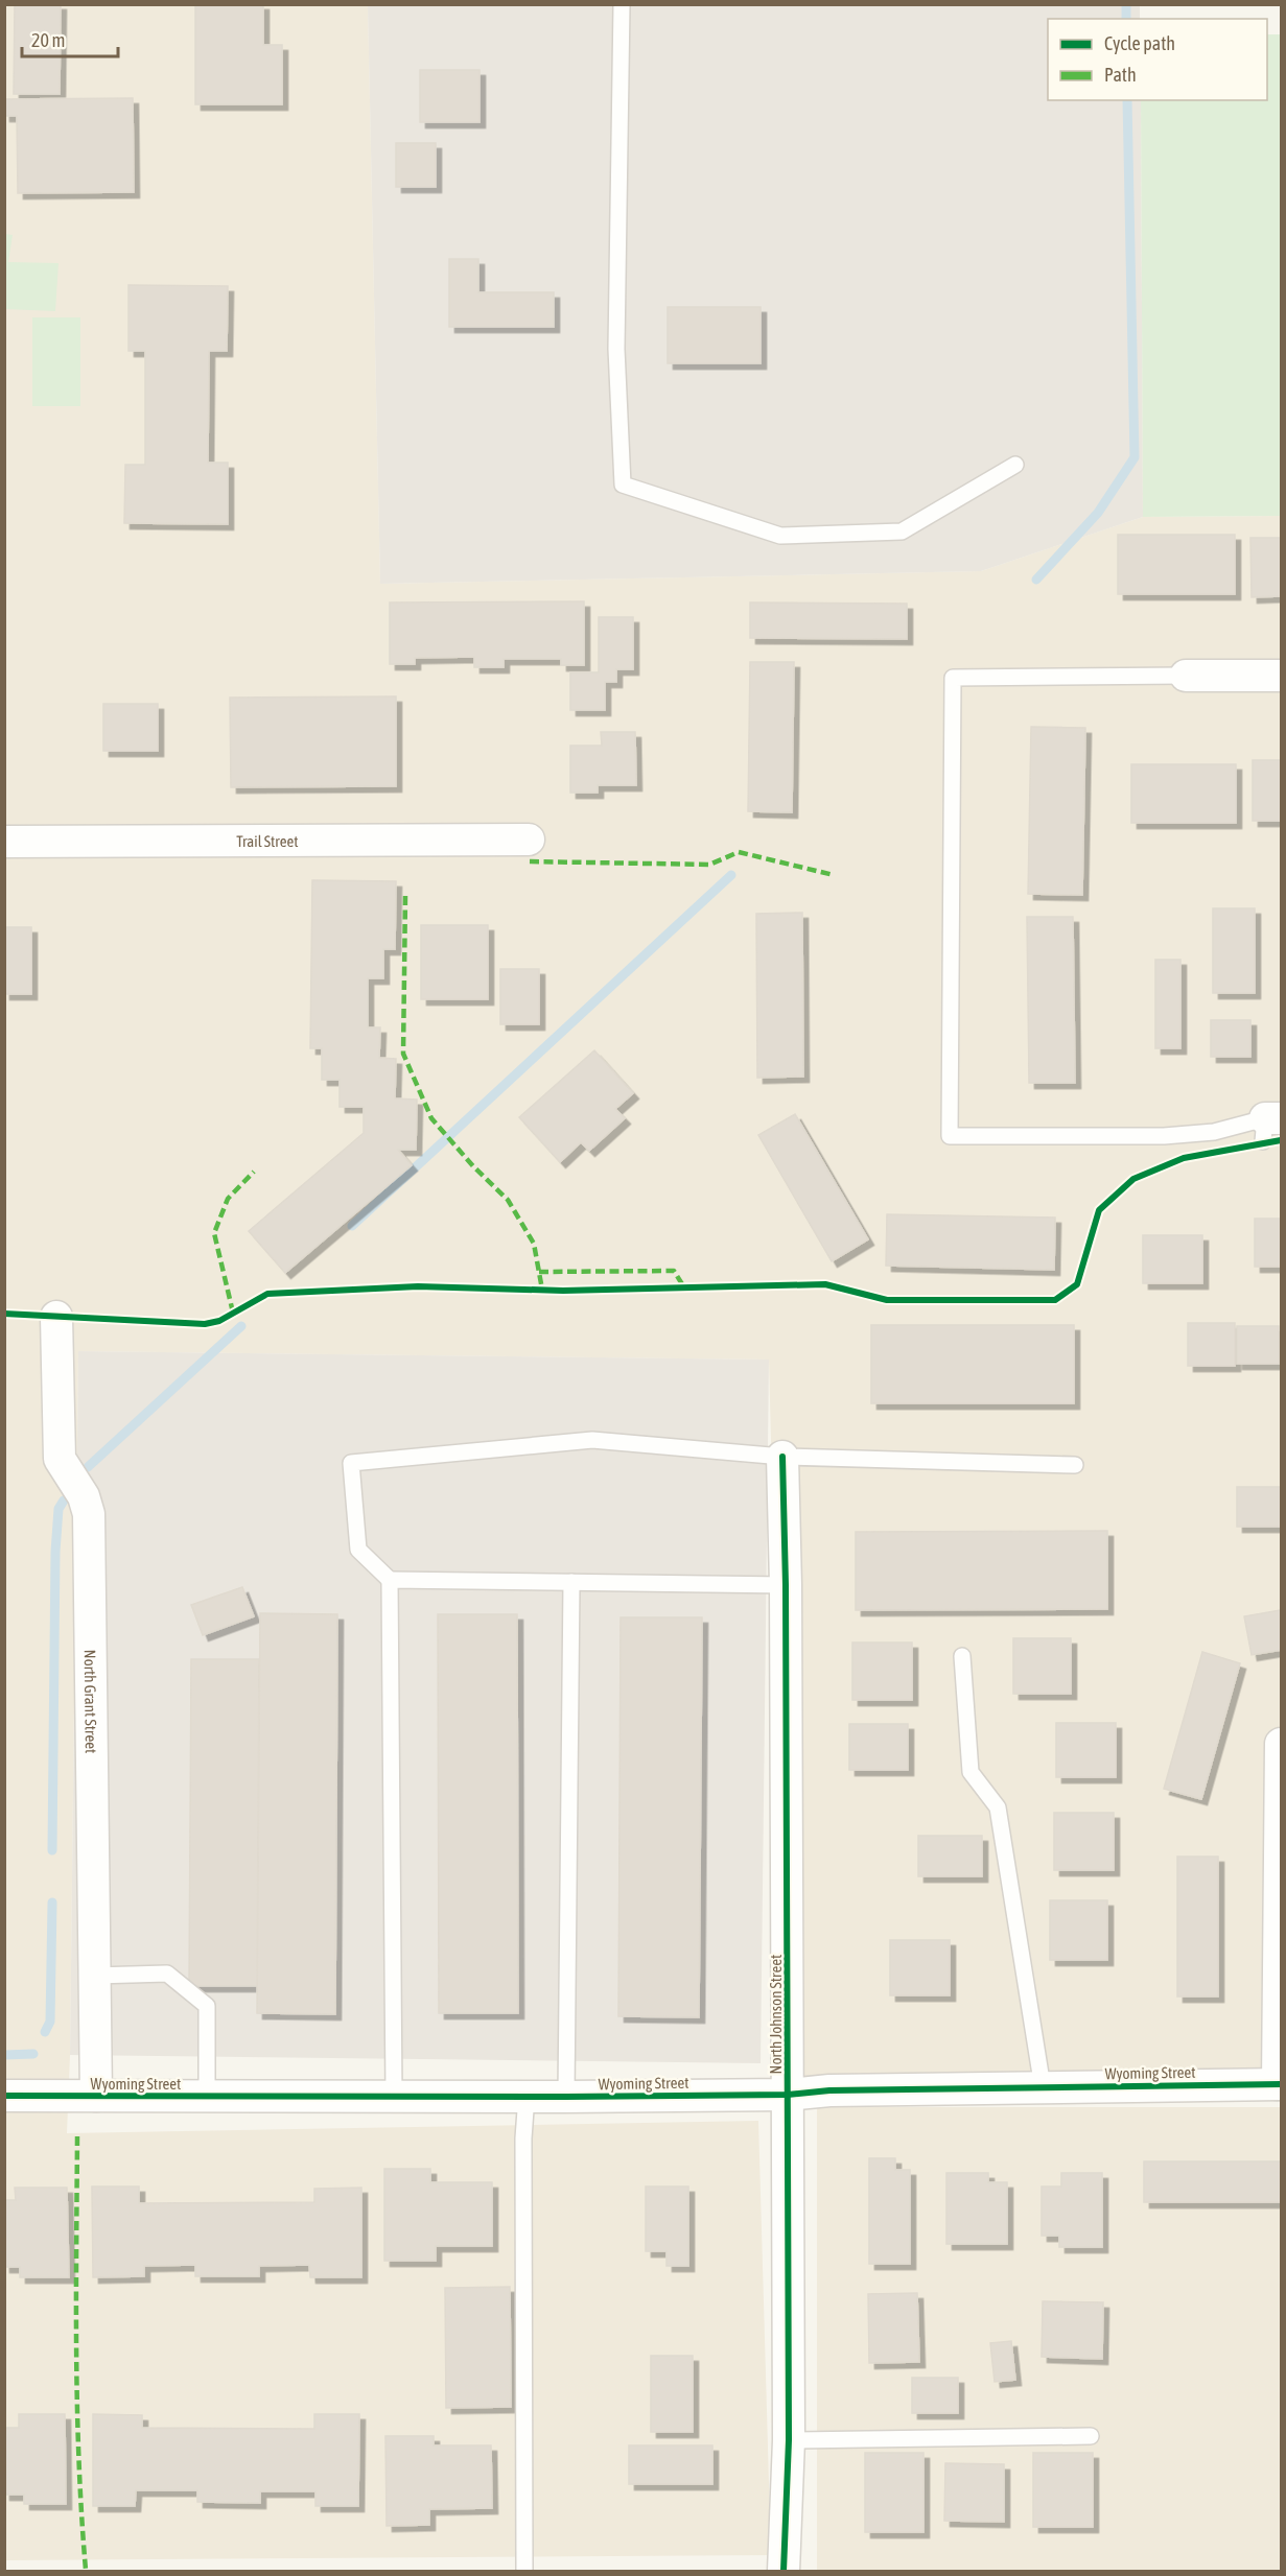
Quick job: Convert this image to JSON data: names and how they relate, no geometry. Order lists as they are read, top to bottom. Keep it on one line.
{"streets":{"street":["Trail Street","North Grant Street","North Johnson Street","Wyoming Street"]},"crossings":[["North Grant Street","Wyoming Street"],["North Johnson Street","Wyoming Street"]],"legend":["Cycle path","Path"],"scale_bar":"20 m"}
